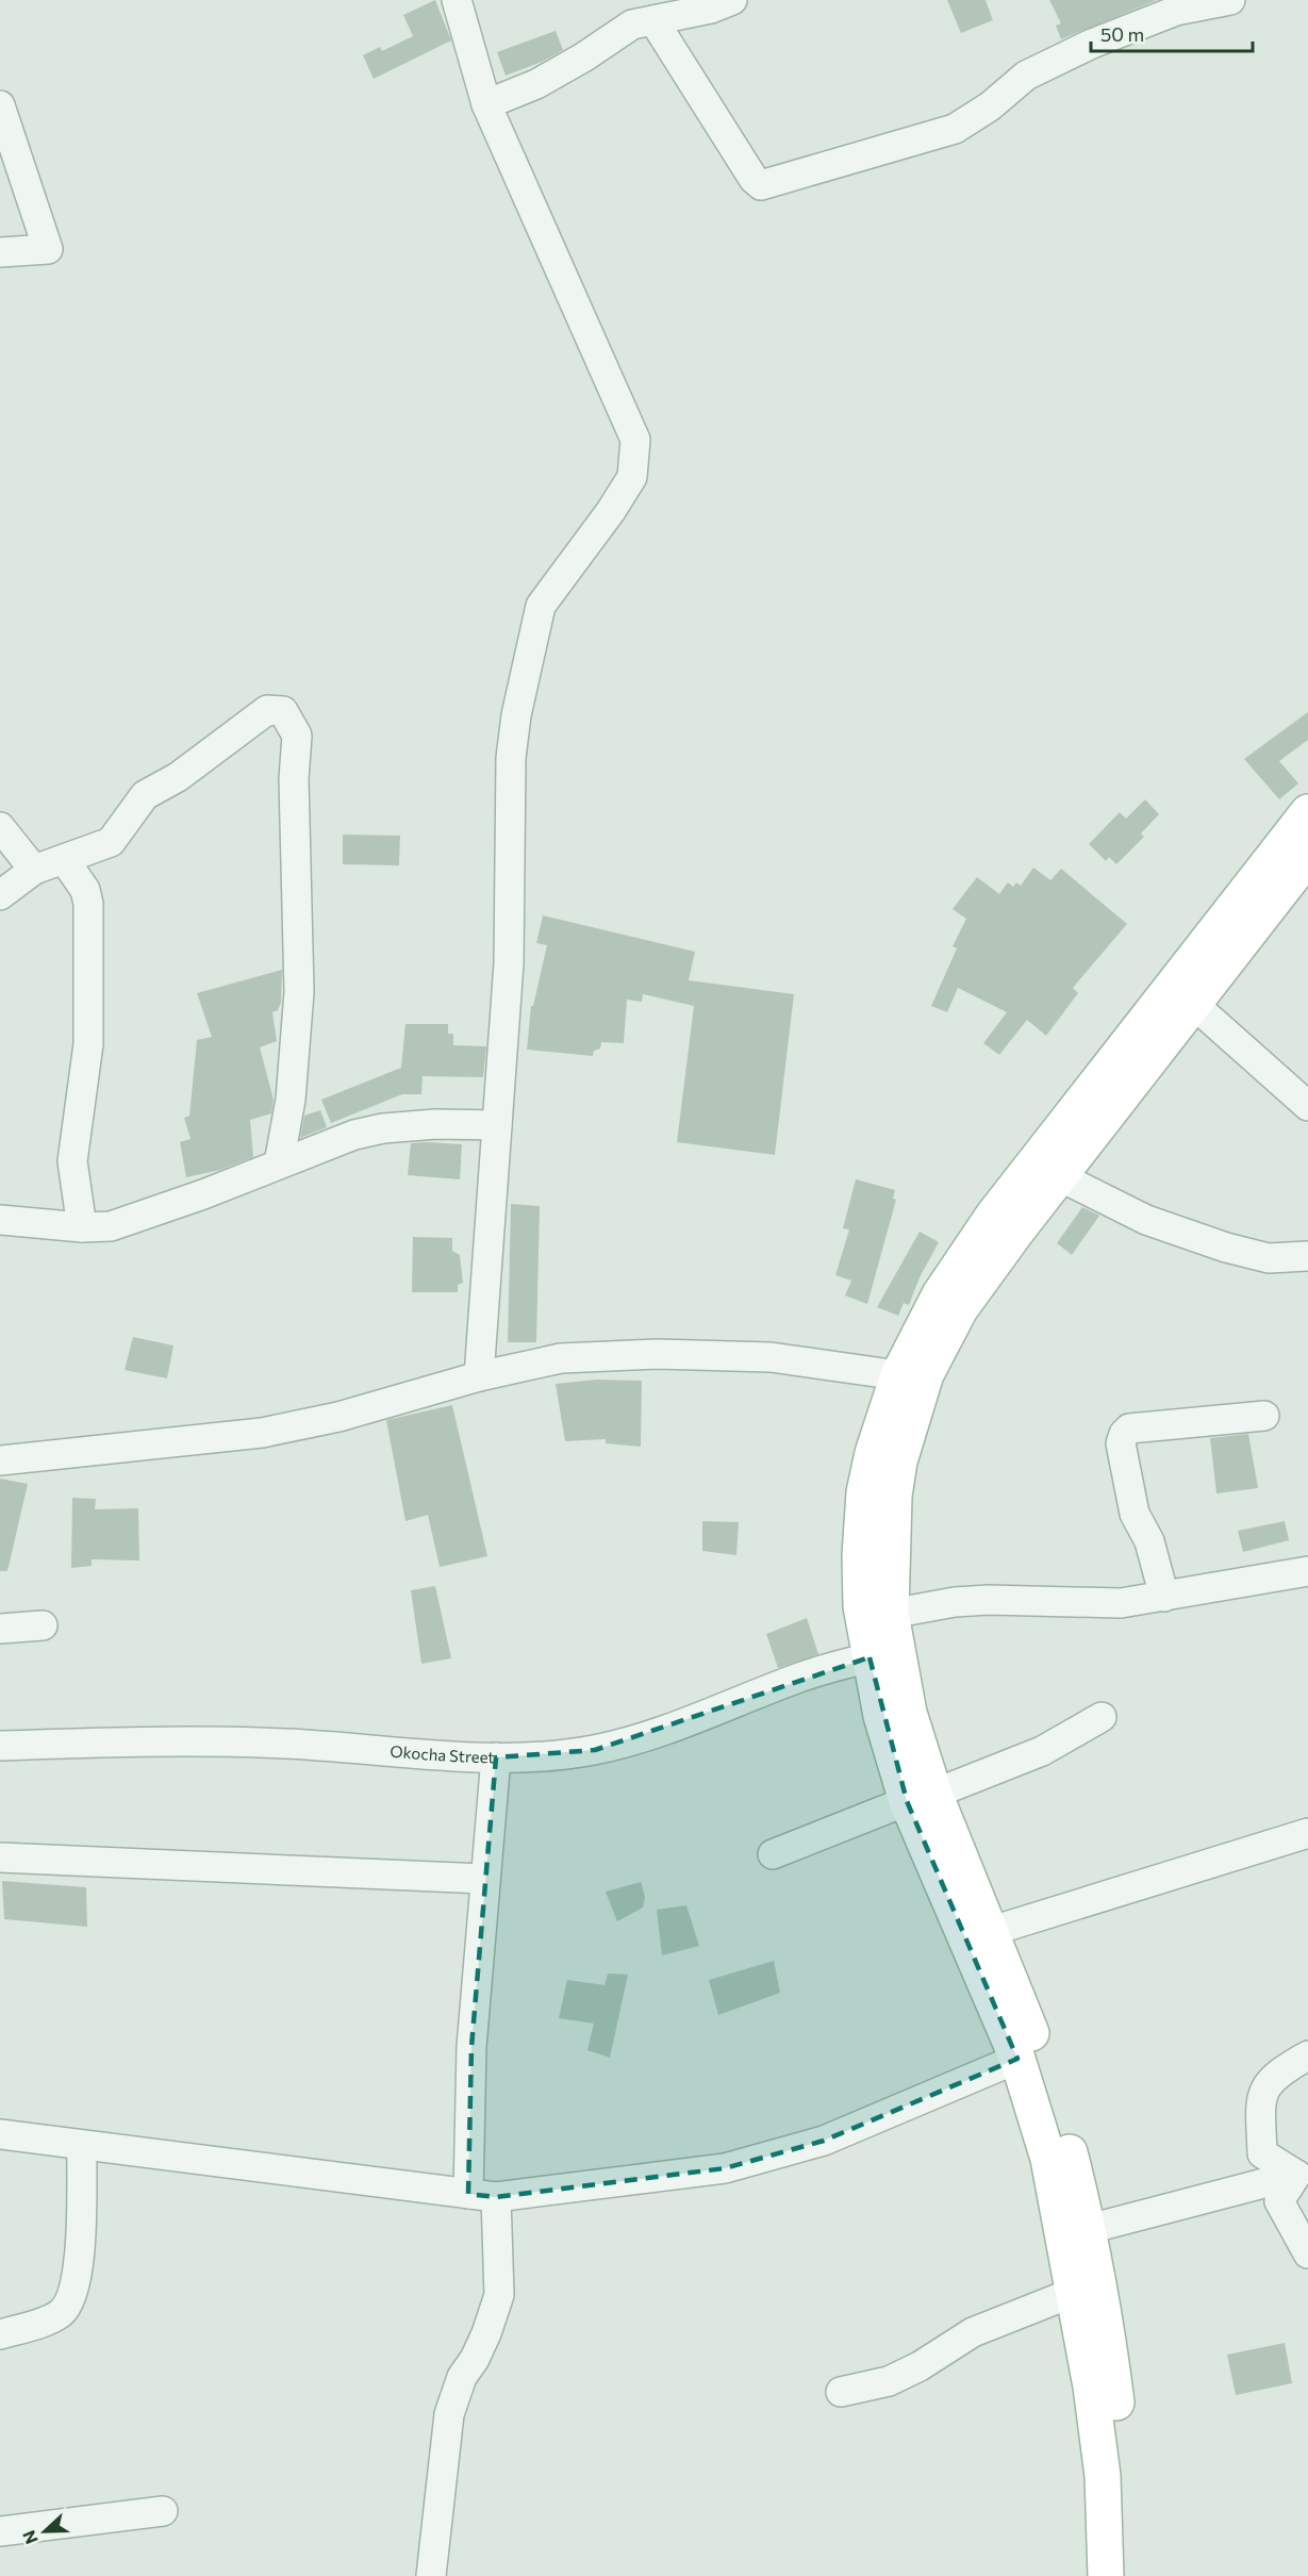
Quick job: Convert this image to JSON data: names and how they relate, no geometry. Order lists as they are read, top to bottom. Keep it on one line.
{"streets":{"street":["Okocha Street"]},"scale_bar":"50 m","north":"left"}
